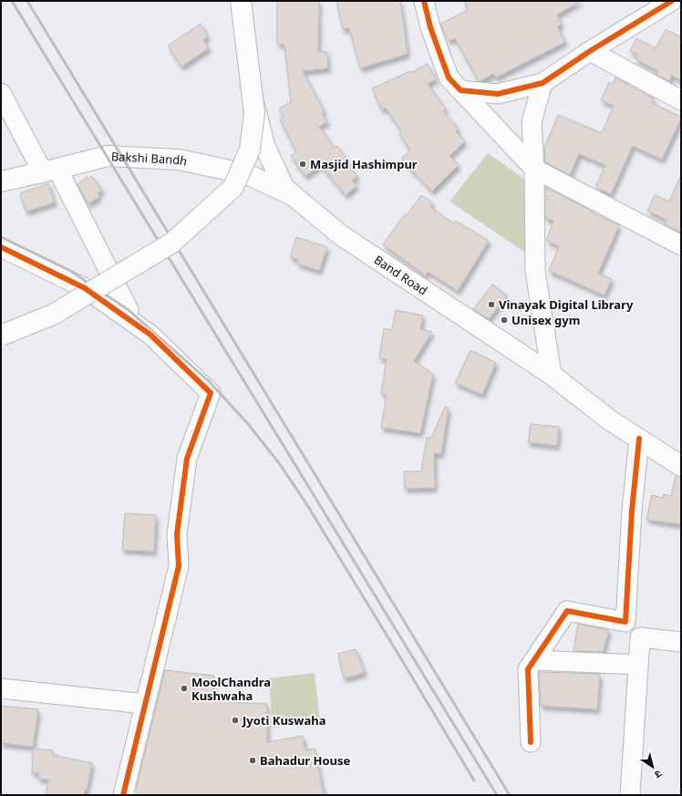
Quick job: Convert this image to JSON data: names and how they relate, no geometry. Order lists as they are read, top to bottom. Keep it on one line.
{"streets":{"main road":["Bakshi Bandh","Band Road"]},"crossings":[["Bakshi Bandh","Band Road"]],"places":["Masjid Hashimpur","Vinayak Digital Library","Unisex gym","MoolChandra Kushwaha","Jyoti Kuswaha","Bahadur House"],"north":"bottom right"}
